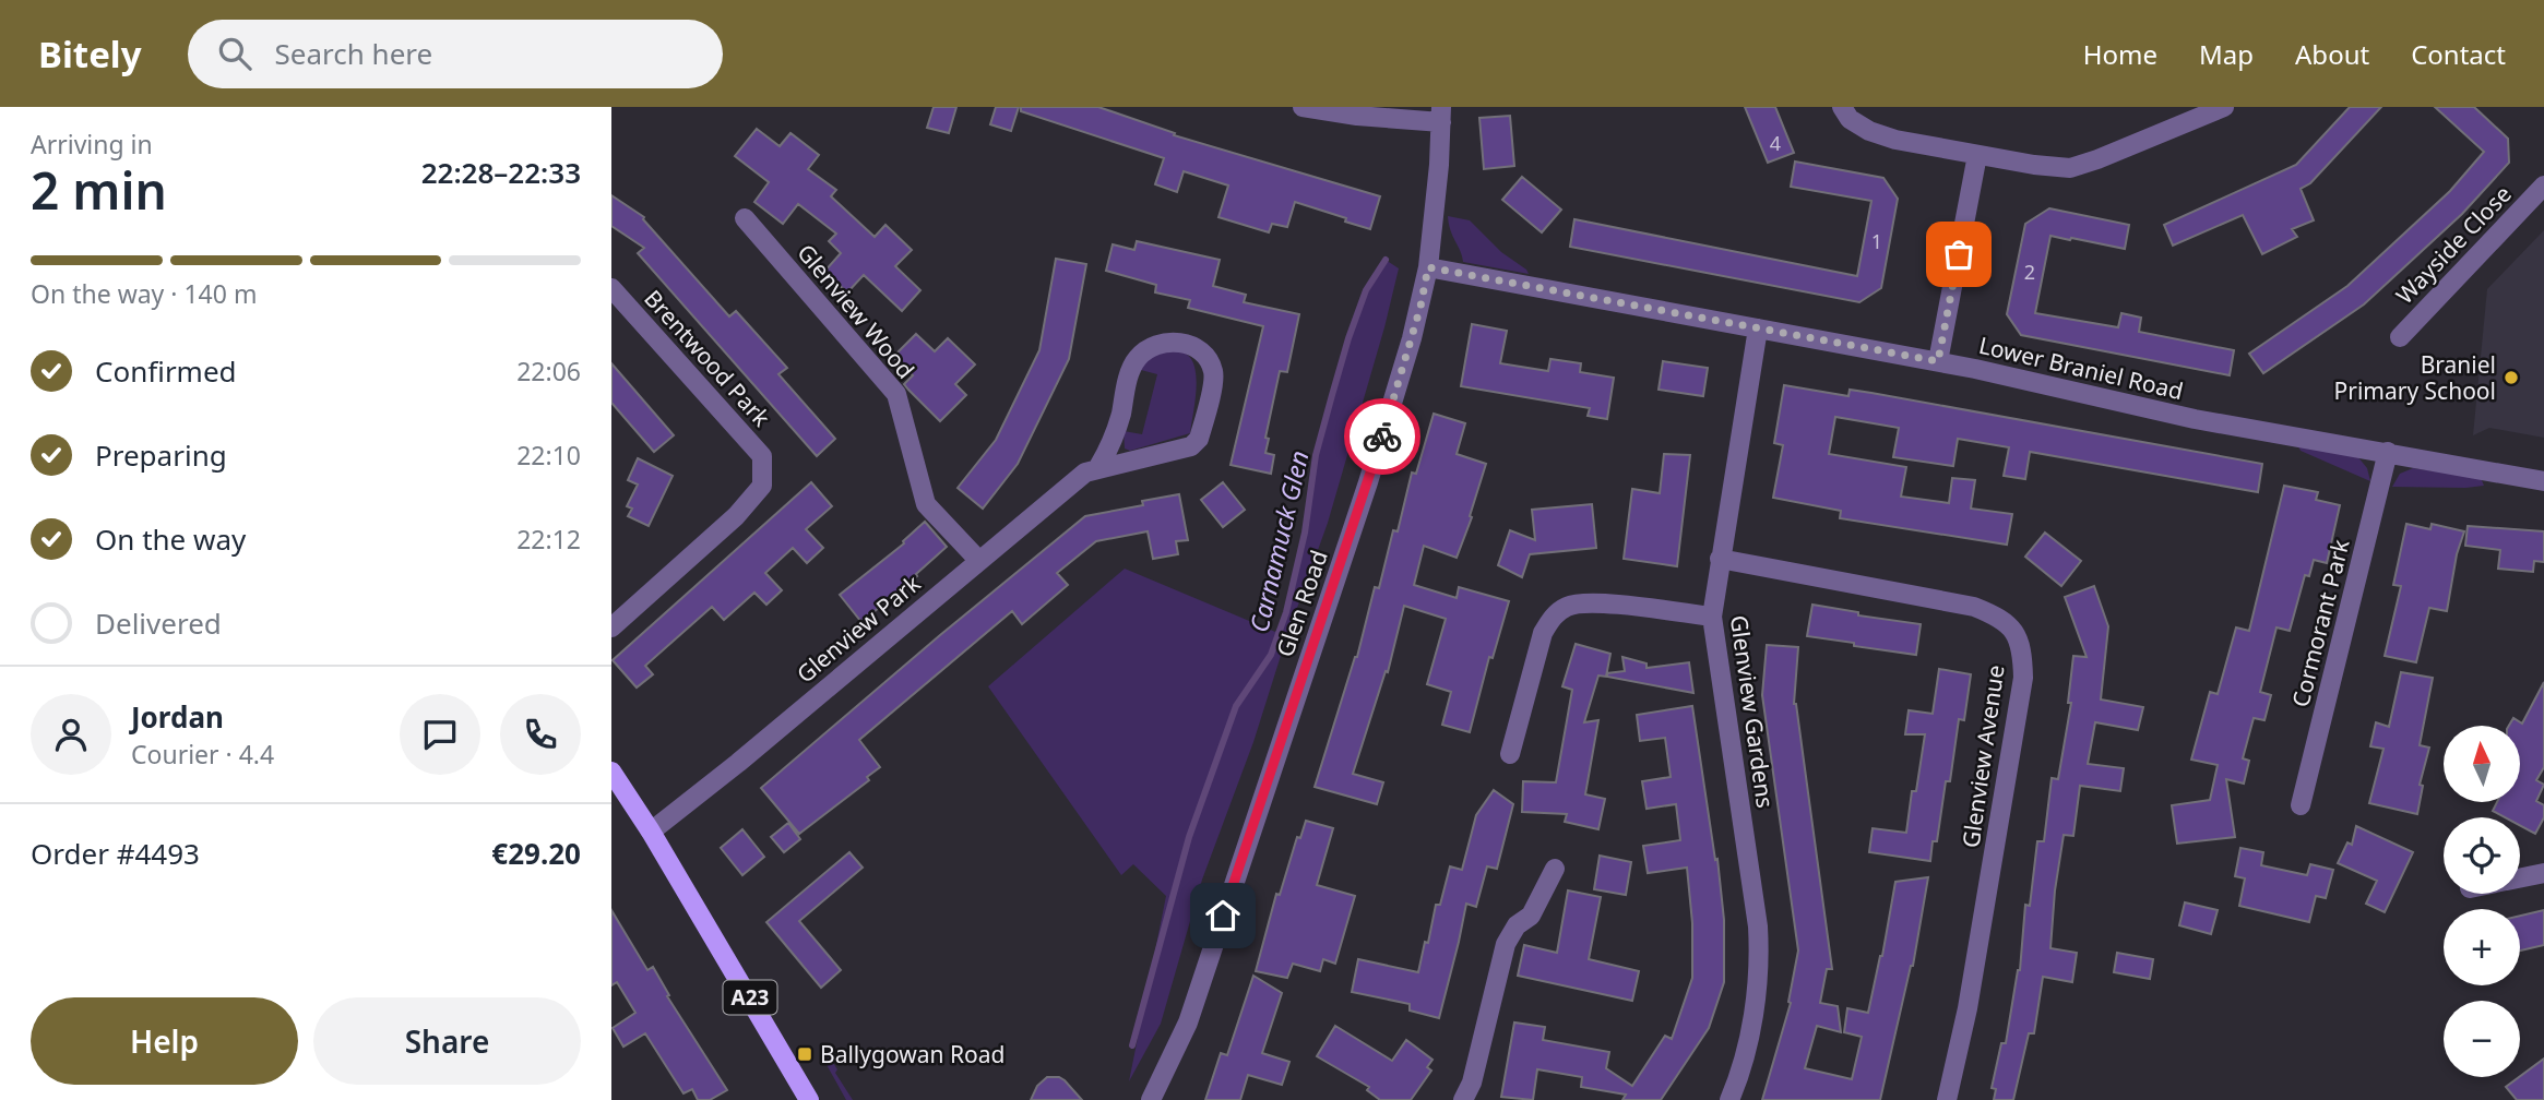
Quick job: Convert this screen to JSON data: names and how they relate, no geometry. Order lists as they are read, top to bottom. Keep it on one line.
{"streets":{"main road":["A23"],"street":["Wayside Close","Glenview Wood","Brentwood Park","Lower Braniel Road","Glen Road","Cormorant Park","Glenview Park","Glenview Gardens","Glenview Avenue"]},"crossings":[["Glenview Wood","Glenview Park"],["Lower Braniel Road","Glen Road"],["Lower Braniel Road","Cormorant Park"],["Lower Braniel Road","Glenview Gardens"],["Glenview Park","A23"],["Glenview Gardens","Glenview Avenue"]],"water":["Carnamuck Glen"],"places":{"other":["Braniel Primary School"],"transit":["Ballygowan Road"]},"house_numbers":["4","1","2"],"north":"top","page":{"header":"Bitely","search":"Search here","nav":["Home","Map","About","Contact"],"heading":["2 min","Arriving in","22:28–22:33"],"panel":["Jordan","Courier · 4.4","Order #4493","€29.20"],"bar":"On the way · 140 m","list":[["Confirmed","22:06"],["Preparing","22:10"],["On the way","22:12"],"Delivered"],"map_buttons":["+","−"],"buttons":["Help","Share"]}}
